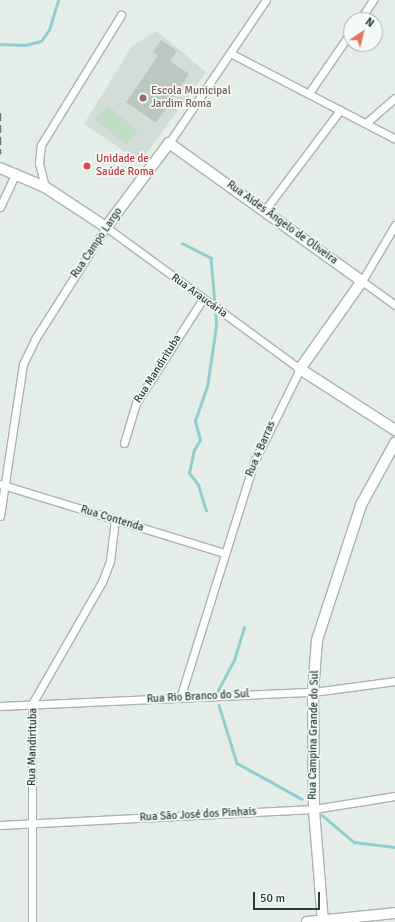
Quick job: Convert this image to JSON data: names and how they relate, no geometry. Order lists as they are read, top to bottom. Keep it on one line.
{"streets":{"street":["Rua Aides Ângelo de Oliveira","Rua Campo Largo","Rua Araucária","Rua Mandirituba","Rua 4 Barras","Rua Contenda","Rua Rio Branco do Sul","Rua Campina Grande do Sul","Rua São José dos Pinhais"]},"crossings":[["Rua Aides Ângelo de Oliveira","Rua Campo Largo"],["Rua Aides Ângelo de Oliveira","Rua 4 Barras"],["Rua Campo Largo","Rua Araucária"],["Rua Campo Largo","Rua Contenda"],["Rua Araucária","Rua Mandirituba"],["Rua Araucária","Rua 4 Barras"],["Rua Mandirituba","Rua Contenda"],["Rua Mandirituba","Rua Rio Branco do Sul"],["Rua Mandirituba","Rua São José dos Pinhais"],["Rua 4 Barras","Rua Contenda"],["Rua 4 Barras","Rua Rio Branco do Sul"],["Rua Rio Branco do Sul","Rua Campina Grande do Sul"],["Rua Campina Grande do Sul","Rua São José dos Pinhais"]],"places":["Escola Municipal Jardim Roma","Unidade de Saúde Roma"],"scale_bar":"50 m","north":"top right"}
